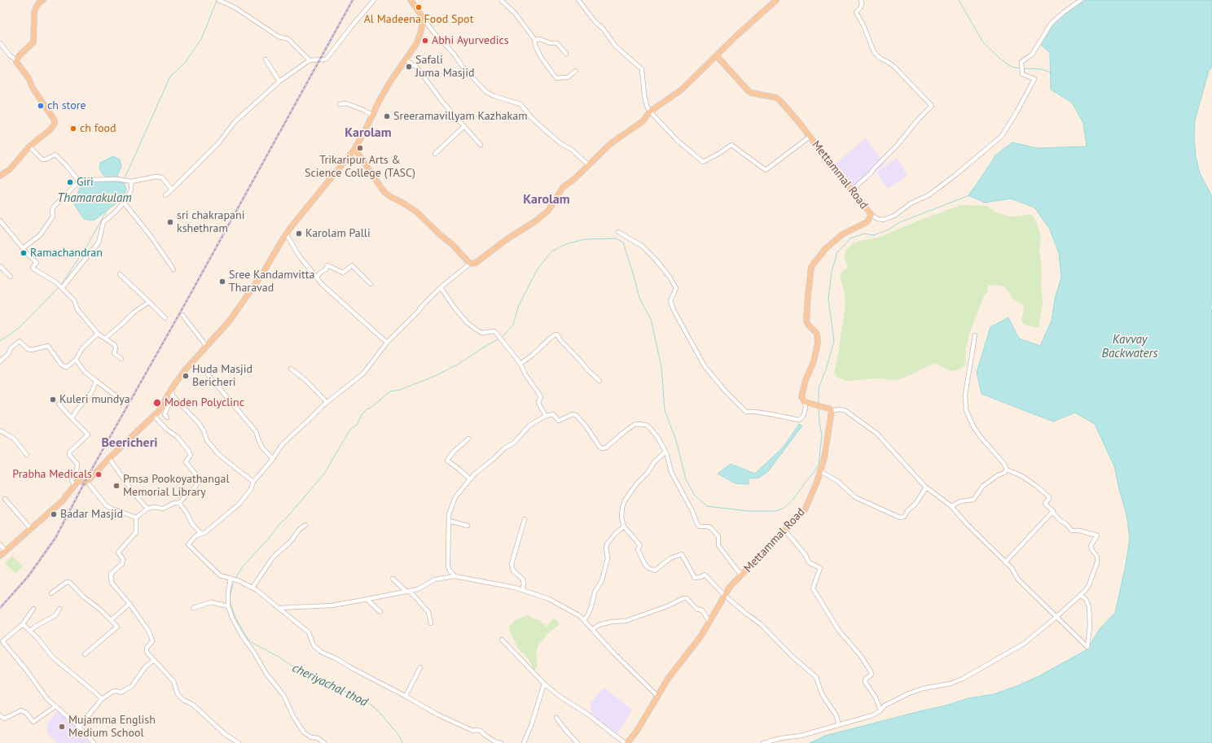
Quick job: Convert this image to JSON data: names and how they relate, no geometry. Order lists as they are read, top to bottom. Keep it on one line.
{"streets":{"main road":["Mettammal Road"]},"districts":["Karolam","Karolam","Beericheri"],"water":["Thamarakulam","Kavvay Backwaters","cheriyachal thod"],"places":["Al Madeena Food Spot","Abhi Ayurvedics","Safali Juma Masjid","ch store","Sreeramavillyam Kazhakam","ch food","Trikaripur Arts & Science College (TASC)","Giri","sri chakrapani kshethram","Karolam Palli","Ramachandran","Sree Kandamvitta Tharavad","Huda Masjid Bericheri","Kuleri mundya","Moden Polyclinc","Prabha Medicals","Pmsa Pookoyathangal Memorial Library","Badar Masjid","Mujamma English Medium School"]}
